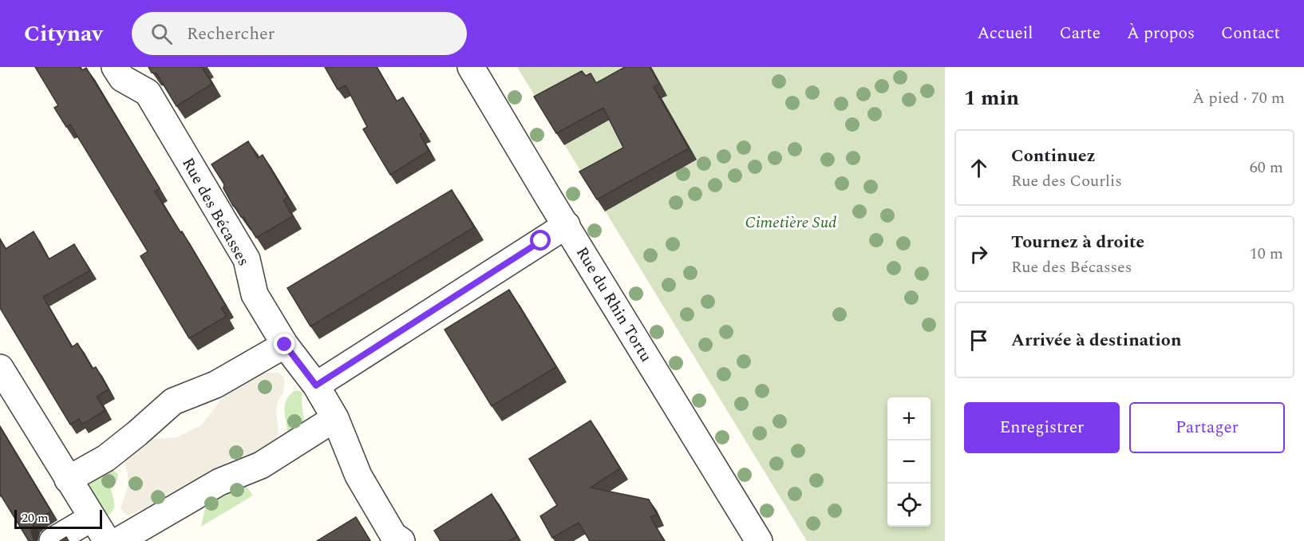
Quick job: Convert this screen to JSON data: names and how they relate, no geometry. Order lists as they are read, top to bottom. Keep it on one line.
{"streets":{"street":["Rue des Bécasses","Rue du Rhin Tortu"]},"parks":["Cimetière Sud"],"scale_bar":"20 m","page":{"header":"Citynav","search":"Rechercher","nav":["Accueil","Carte","À propos","Contact"],"heading":["1 min","À pied · 70 m"],"list":[["Continuez","Rue des Courlis","60 m"],["Tournez à droite","Rue des Bécasses","10 m"],"Arrivée à destination"],"buttons":["Enregistrer","Partager"],"map_buttons":["+","−"],"scale":"20 m"}}
